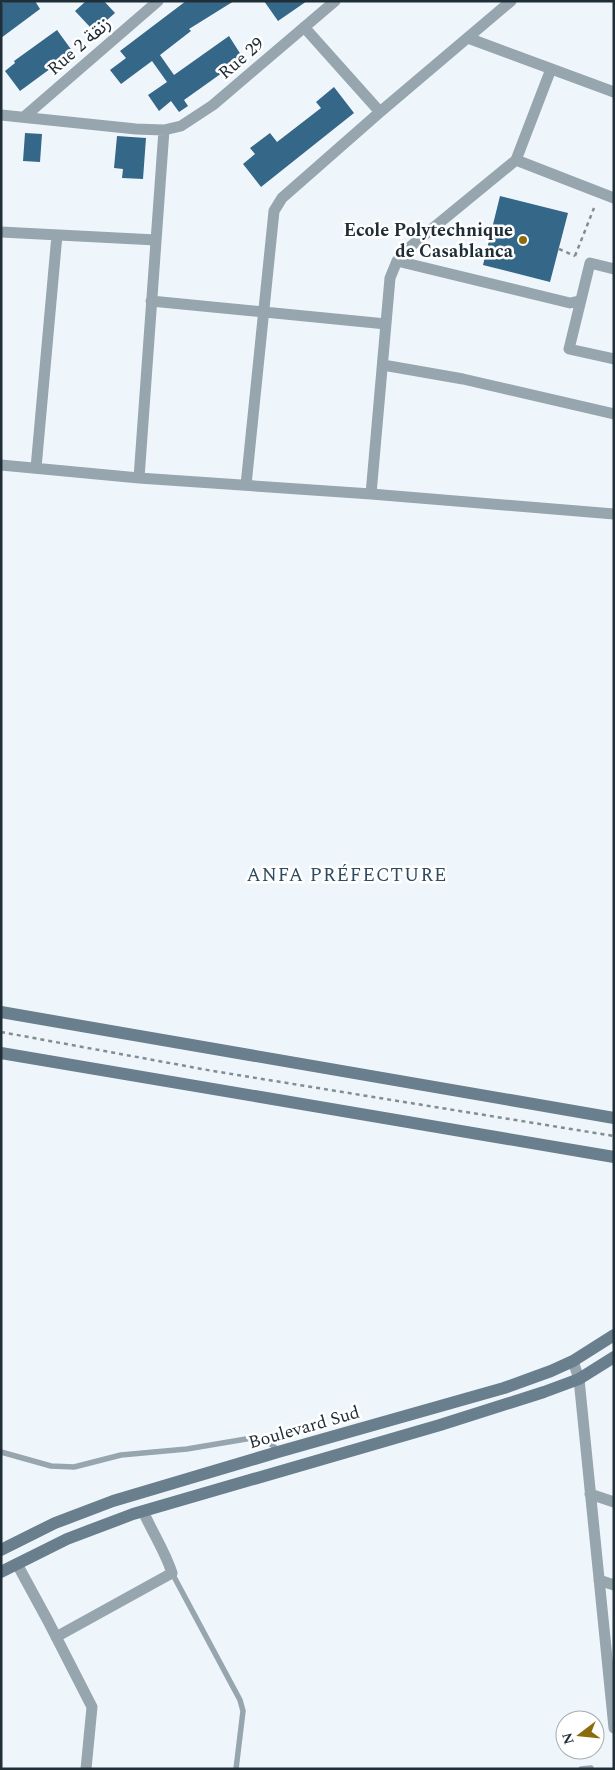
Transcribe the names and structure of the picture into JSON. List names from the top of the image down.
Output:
{
  "streets": {
    "street": ["Rue 2 زنقة", "Rue 29", "Boulevard Sud"]
  },
  "districts": ["ANFA PRÉFECTURE"],
  "places": ["Ecole Polytechnique de Casablanca"],
  "north": "left"
}
